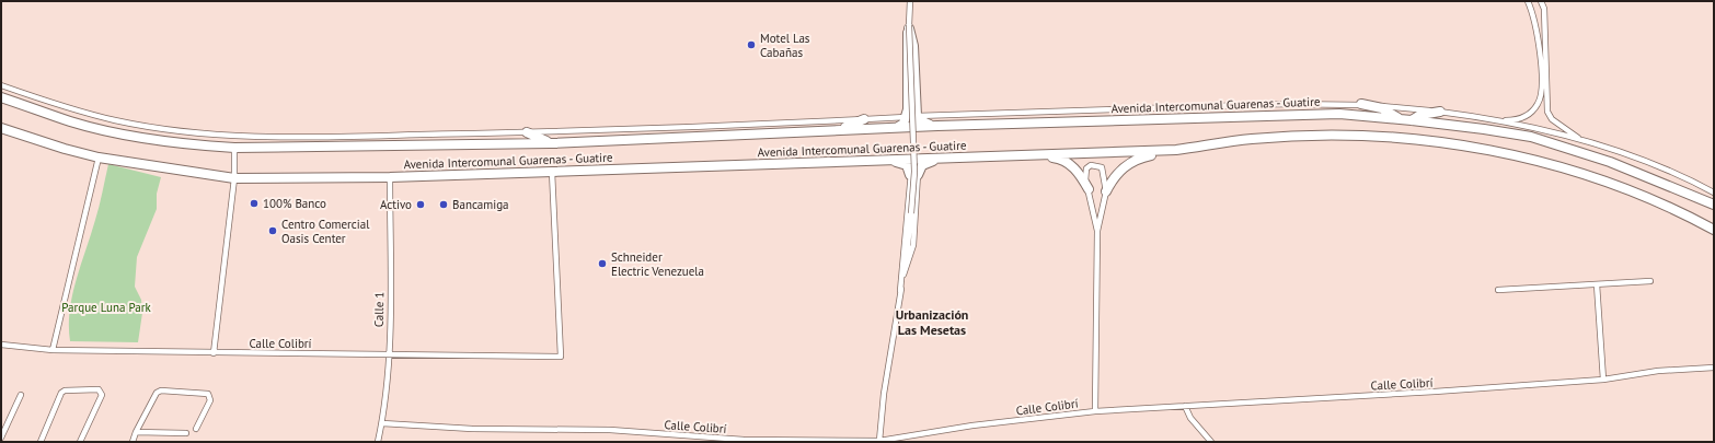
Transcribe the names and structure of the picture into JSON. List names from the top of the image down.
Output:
{
  "streets": {
    "highway": ["Avenida Intercomunal Guarenas - Guatire"],
    "street": ["Calle 1", "Calle Colibrí"]
  },
  "crossings": [
    ["Avenida Intercomunal Guarenas - Guatire", "Calle 1"],
    ["Avenida Intercomunal Guarenas - Guatire", "Calle Colibrí"],
    ["Calle 1", "Calle Colibrí"]
  ],
  "districts": ["Urbanización Las Mesetas"],
  "parks": ["Parque Luna Park"],
  "places": [
    "Motel Las Cabañas",
    "100% Banco",
    "Activo",
    "Bancamiga",
    "Centro Comercial Oasis Center",
    "Schneider Electric Venezuela"
  ]
}
